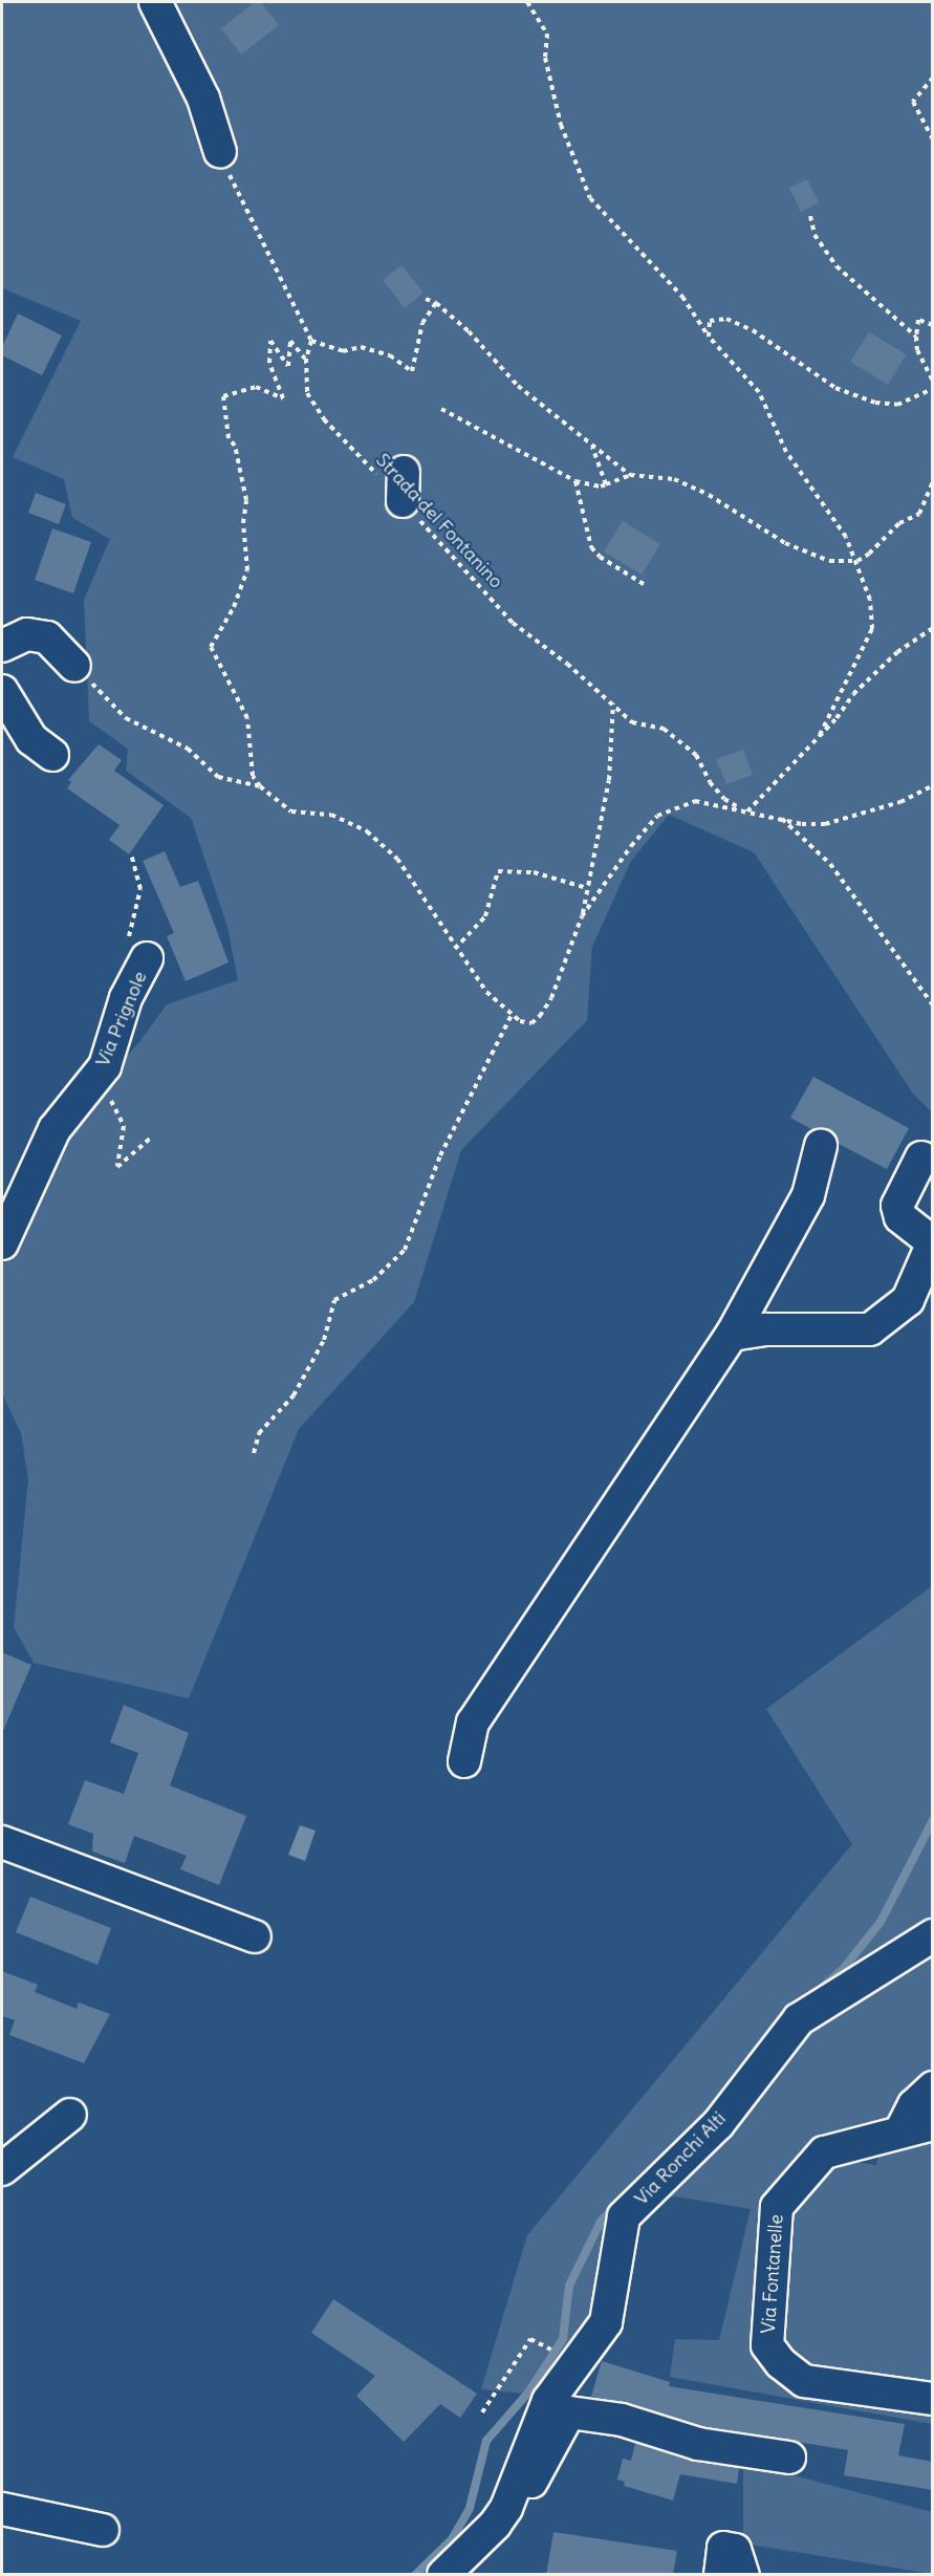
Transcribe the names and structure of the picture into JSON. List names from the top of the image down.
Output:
{
  "streets": {
    "street": ["Via Prignole", "Via Ronchi Alti", "Via Fontanelle"],
    "path": ["Strada del Fontanino"]
  }
}
